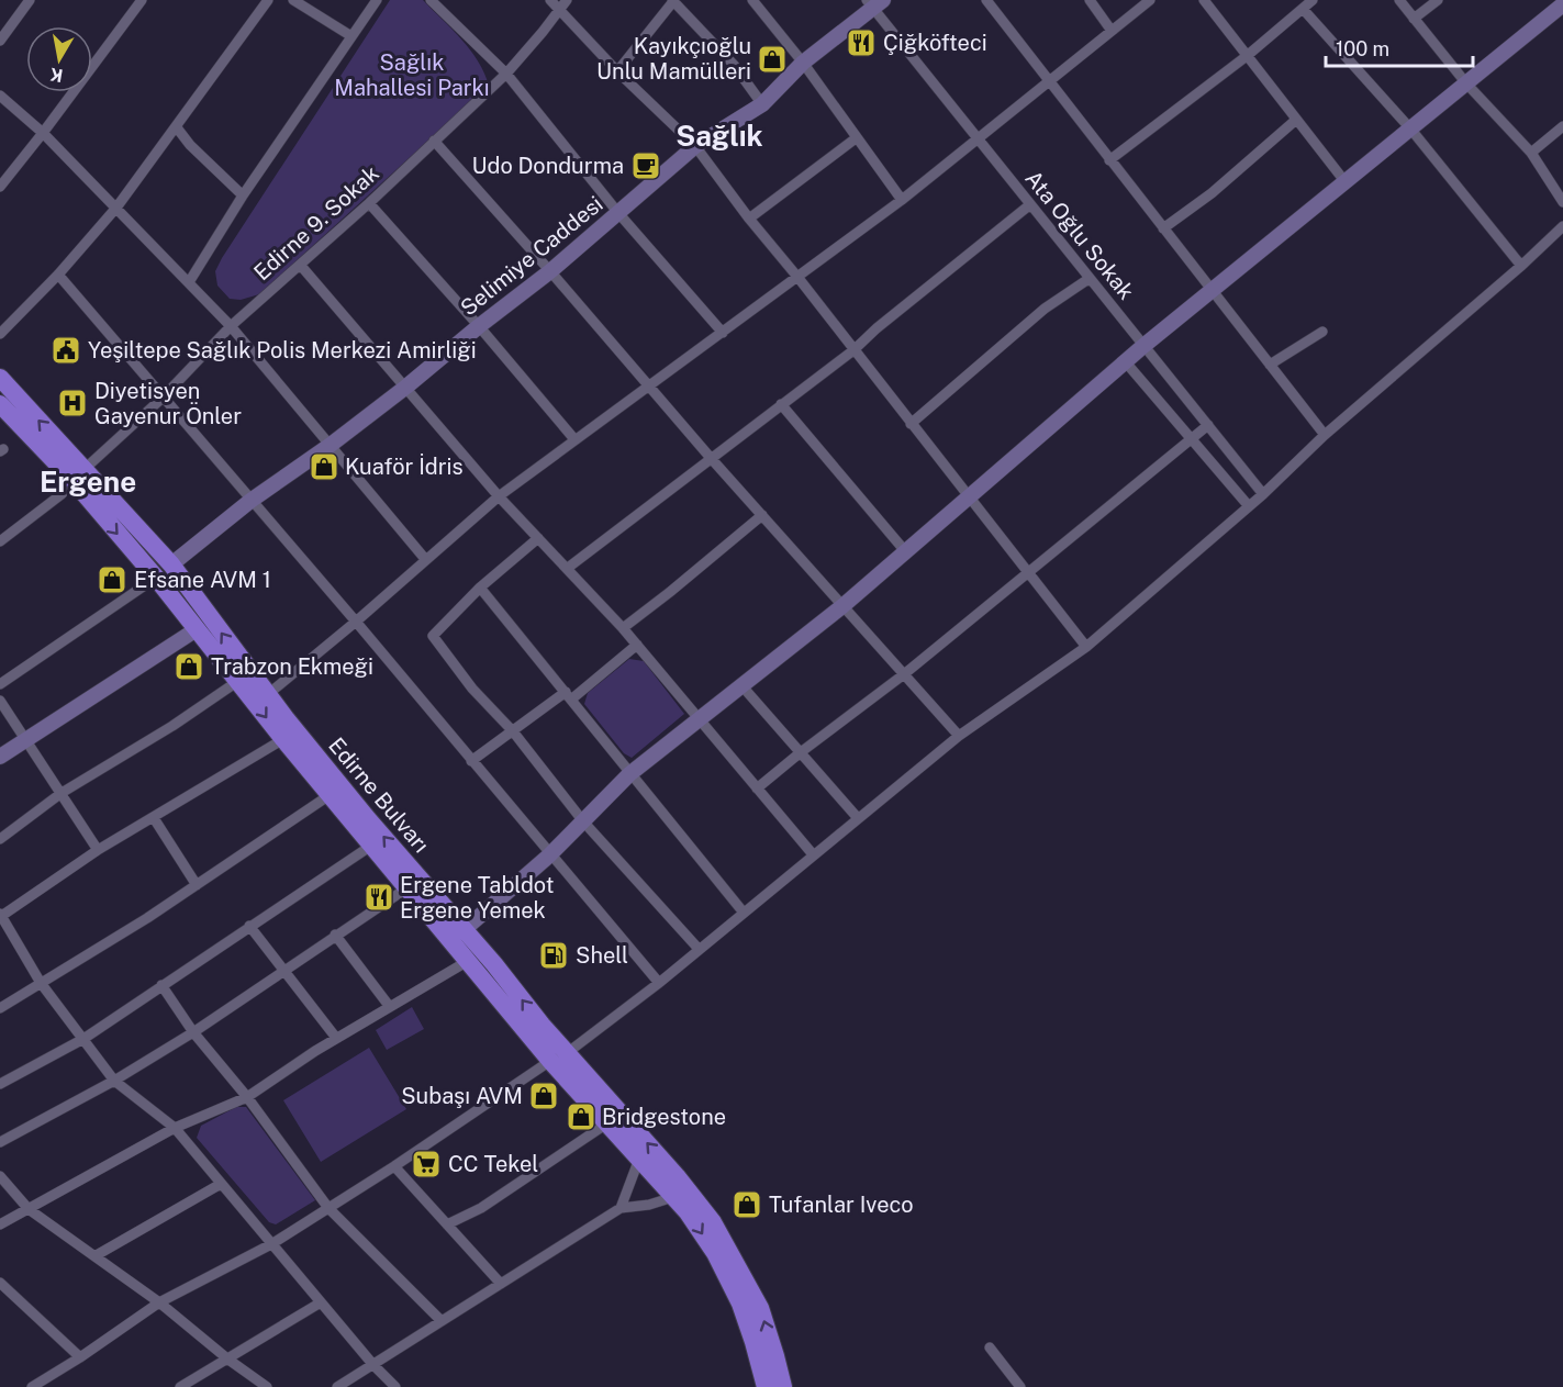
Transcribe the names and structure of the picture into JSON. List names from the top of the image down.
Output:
{
  "streets": {
    "highway": ["Edirne Bulvarı"],
    "street": ["Edirne 9. Sokak", "Ata Oğlu Sokak", "Selimiye Caddesi"]
  },
  "crossings": [
    ["Edirne 9. Sokak", "Edirne Bulvarı"],
    ["Ata Oğlu Sokak", "Selimiye Caddesi"],
    ["Selimiye Caddesi", "Edirne Bulvarı"]
  ],
  "districts": ["Sağlık", "Ergene"],
  "parks": ["Sağlık Mahallesi Parkı"],
  "places": {
    "restaurant": ["Çiğköfteci", "Ergene Tabldot Ergene Yemek"],
    "shop": [
      "Kayıkçıoğlu Unlu Mamülleri",
      "Kuaför İdris",
      "Efsane AVM 1",
      "Trabzon Ekmeği",
      "Subaşı AVM",
      "Bridgestone",
      "Tufanlar Iveco"
    ],
    "cafe": ["Udo Dondurma"],
    "public building": ["Yeşiltepe Sağlık Polis Merkezi Amirliği"],
    "hospital": ["Diyetisyen Gayenur Önler"],
    "fuel station": ["Shell"],
    "supermarket": ["CC Tekel"]
  },
  "scale_bar": "100 m",
  "north": "bottom"
}
